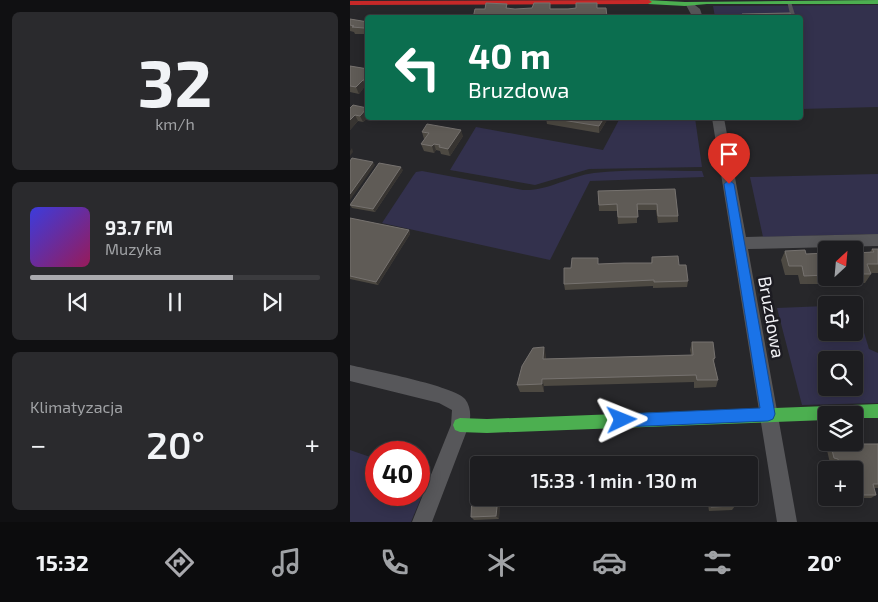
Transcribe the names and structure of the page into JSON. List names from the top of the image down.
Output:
{
  "streets": {
    "street": ["Bruzdowa"]
  },
  "north": "top right",
  "page": {
    "tile": [
      ["32", "km/h"],
      "Klimatyzacja"
    ],
    "turn": ["40 m", "Bruzdowa"],
    "song": ["93.7 FM", "Muzyka"],
    "map_buttons": "+",
    "heat": ["−", "20°", "+"],
    "limit": "40",
    "trip": "15:33 · 1 min · 130 m",
    "tabs": ["15:32", "20°"]
  }
}
